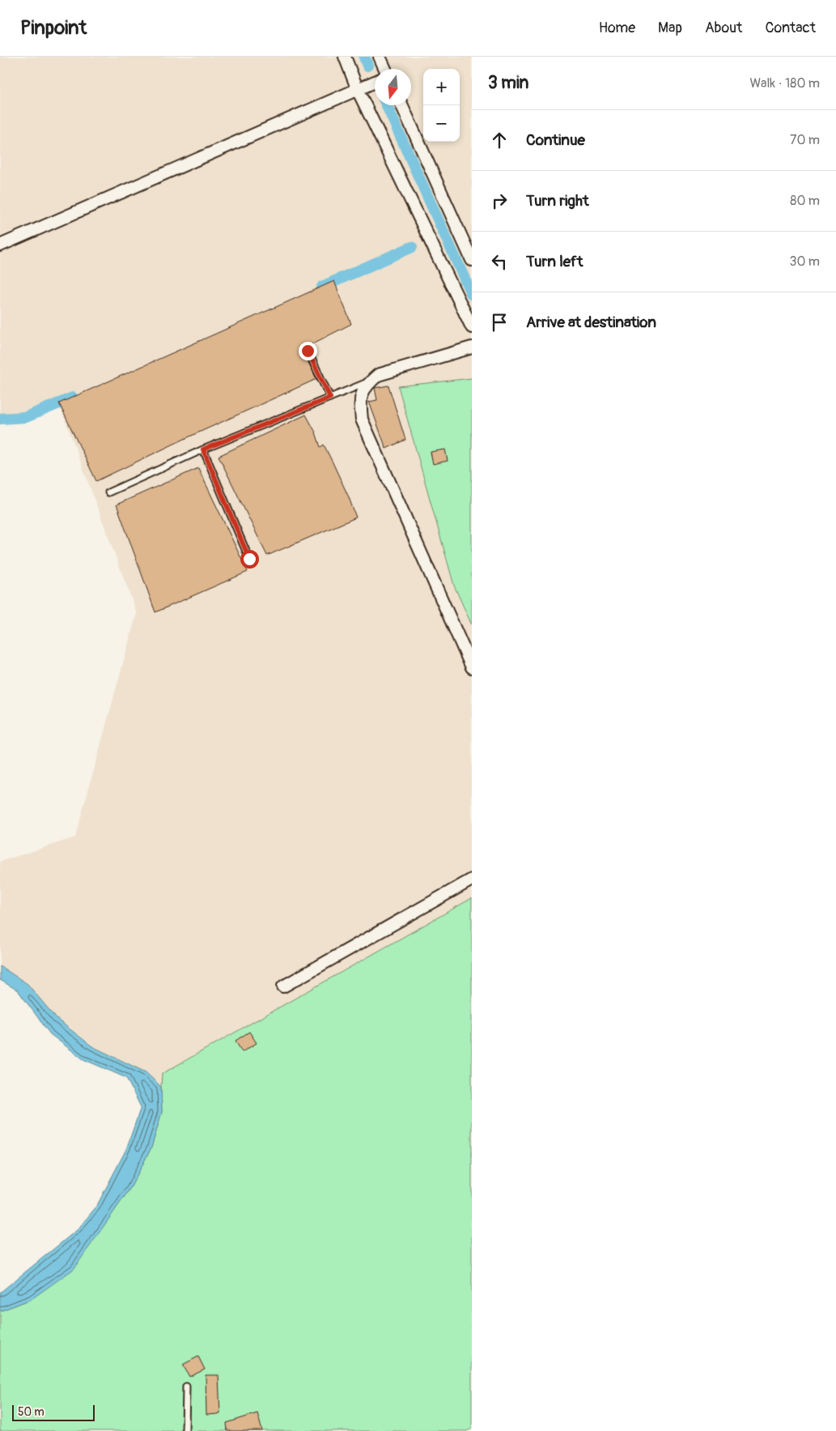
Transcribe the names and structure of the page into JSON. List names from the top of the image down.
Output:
{
  "scale_bar": "50 m",
  "north": "bottom",
  "page": {
    "header": "Pinpoint",
    "nav": [
      "Home",
      "Map",
      "About",
      "Contact"
    ],
    "heading": ["3 min", "Walk · 180 m"],
    "map_buttons": ["+", "−"],
    "list": [
      ["Continue", "70 m"],
      ["Turn right", "80 m"],
      ["Turn left", "30 m"],
      "Arrive at destination"
    ],
    "scale": "50 m"
  }
}
